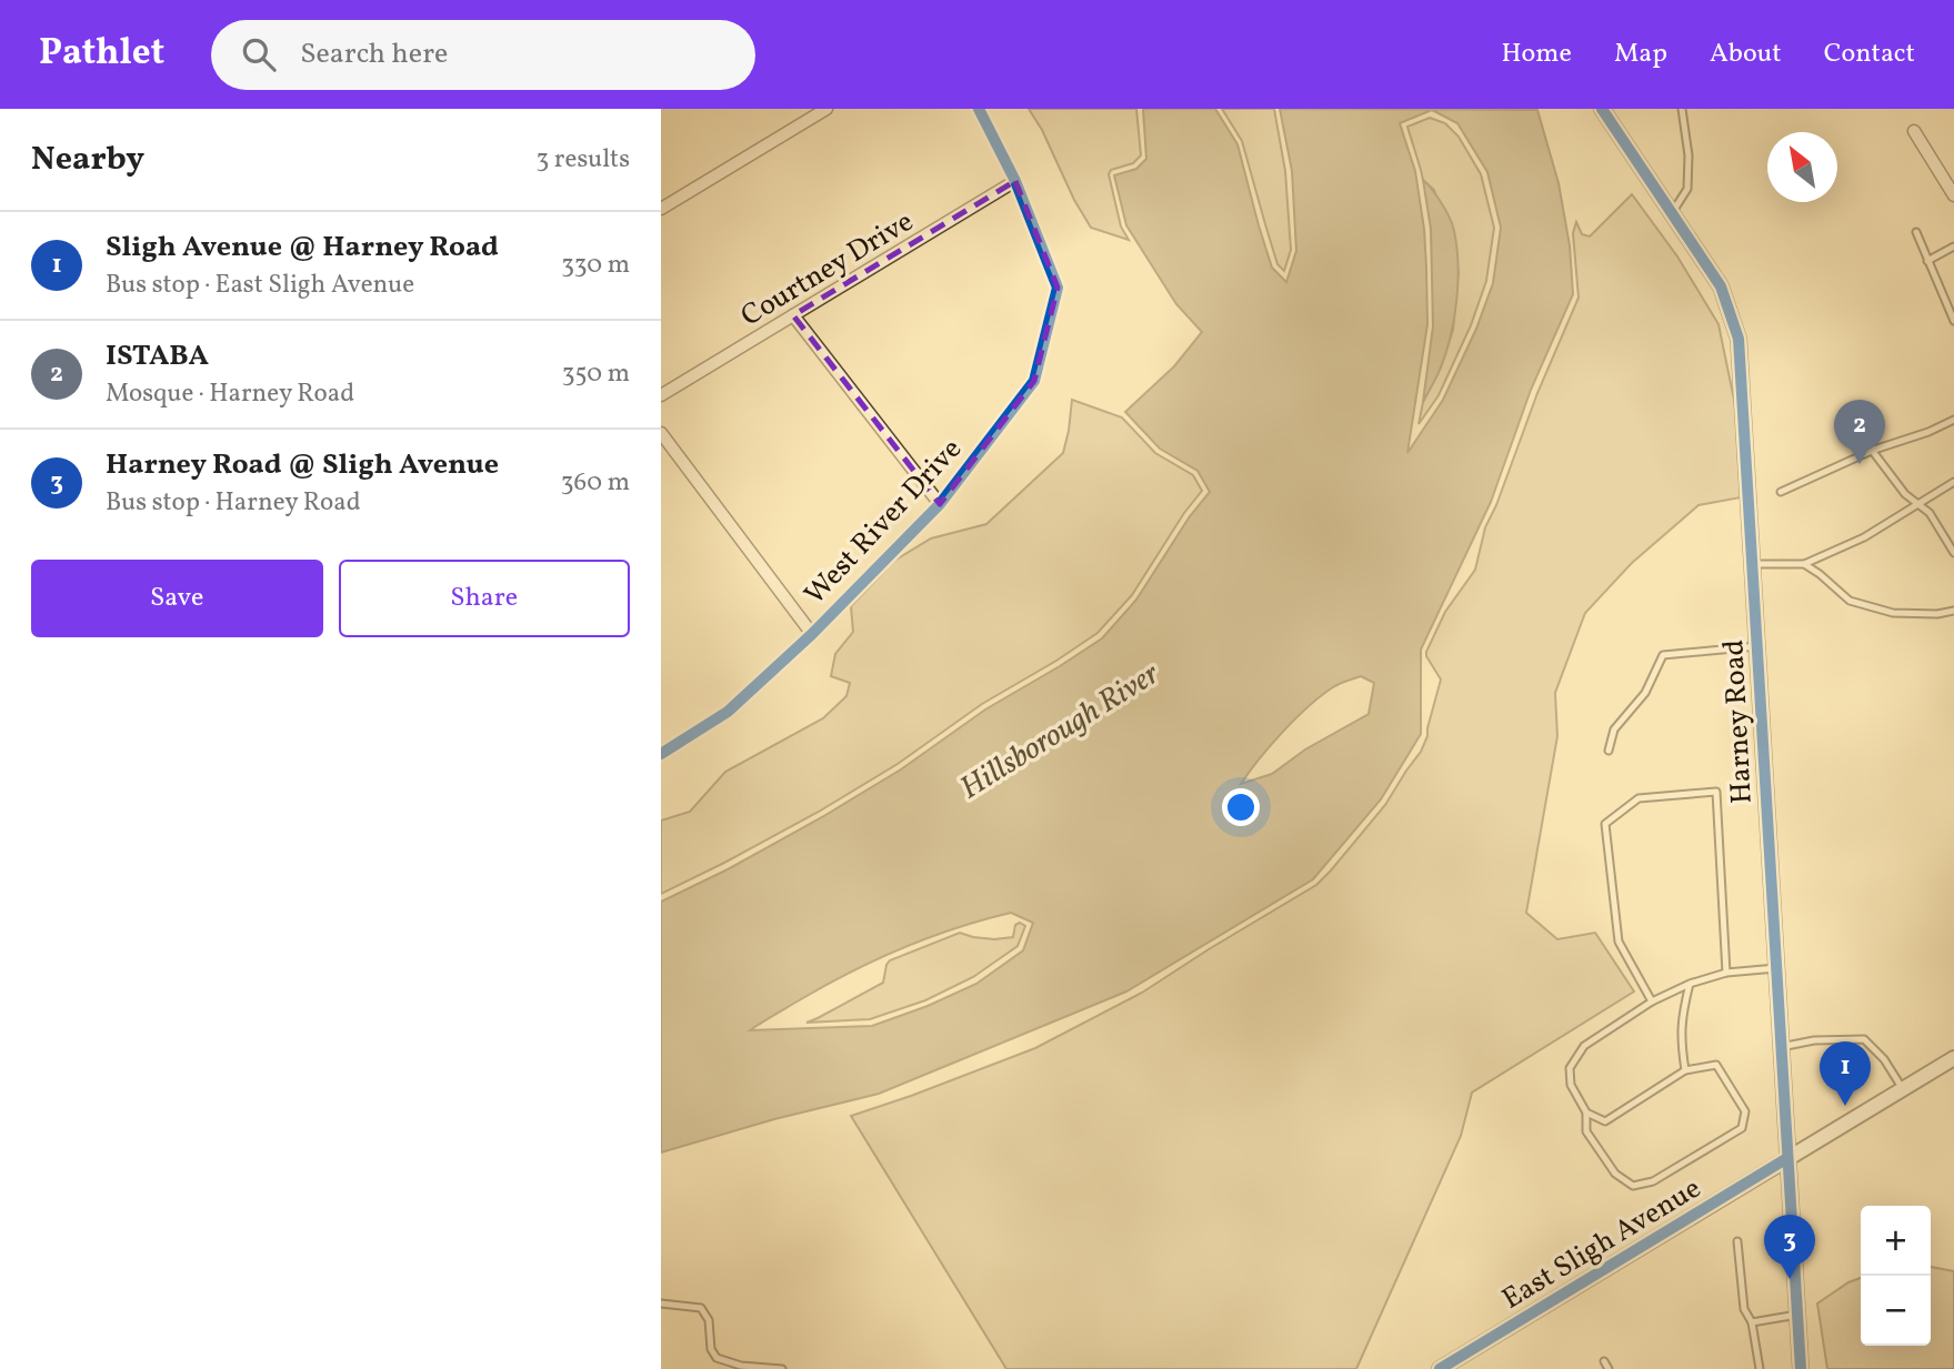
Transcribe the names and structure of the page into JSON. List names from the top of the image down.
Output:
{
  "streets": {
    "street": [
      "Courtney Drive",
      "West River Drive",
      "Harney Road",
      "East Sligh Avenue"
    ]
  },
  "crossings": [
    ["Courtney Drive", "West River Drive"],
    ["Harney Road", "East Sligh Avenue"]
  ],
  "water": ["Hillsborough River"],
  "north": "top left",
  "page": {
    "header": "Pathlet",
    "search": "Search here",
    "nav": [
      "Home",
      "Map",
      "About",
      "Contact"
    ],
    "heading": ["Nearby", "3 results"],
    "list": [
      {
        "mark": "1",
        "name": "Sligh Avenue @ Harney Road",
        "note": "Bus stop · East Sligh Avenue",
        "value": "330 m"
      },
      {
        "mark": "2",
        "name": "ISTABA",
        "note": "Mosque · Harney Road",
        "value": "350 m"
      },
      {
        "mark": "3",
        "name": "Harney Road @ Sligh Avenue",
        "note": "Bus stop · Harney Road",
        "value": "360 m"
      }
    ],
    "pins": ["2", "1", "3"],
    "buttons": ["Save", "Share"],
    "map_buttons": ["+", "−"]
  }
}
